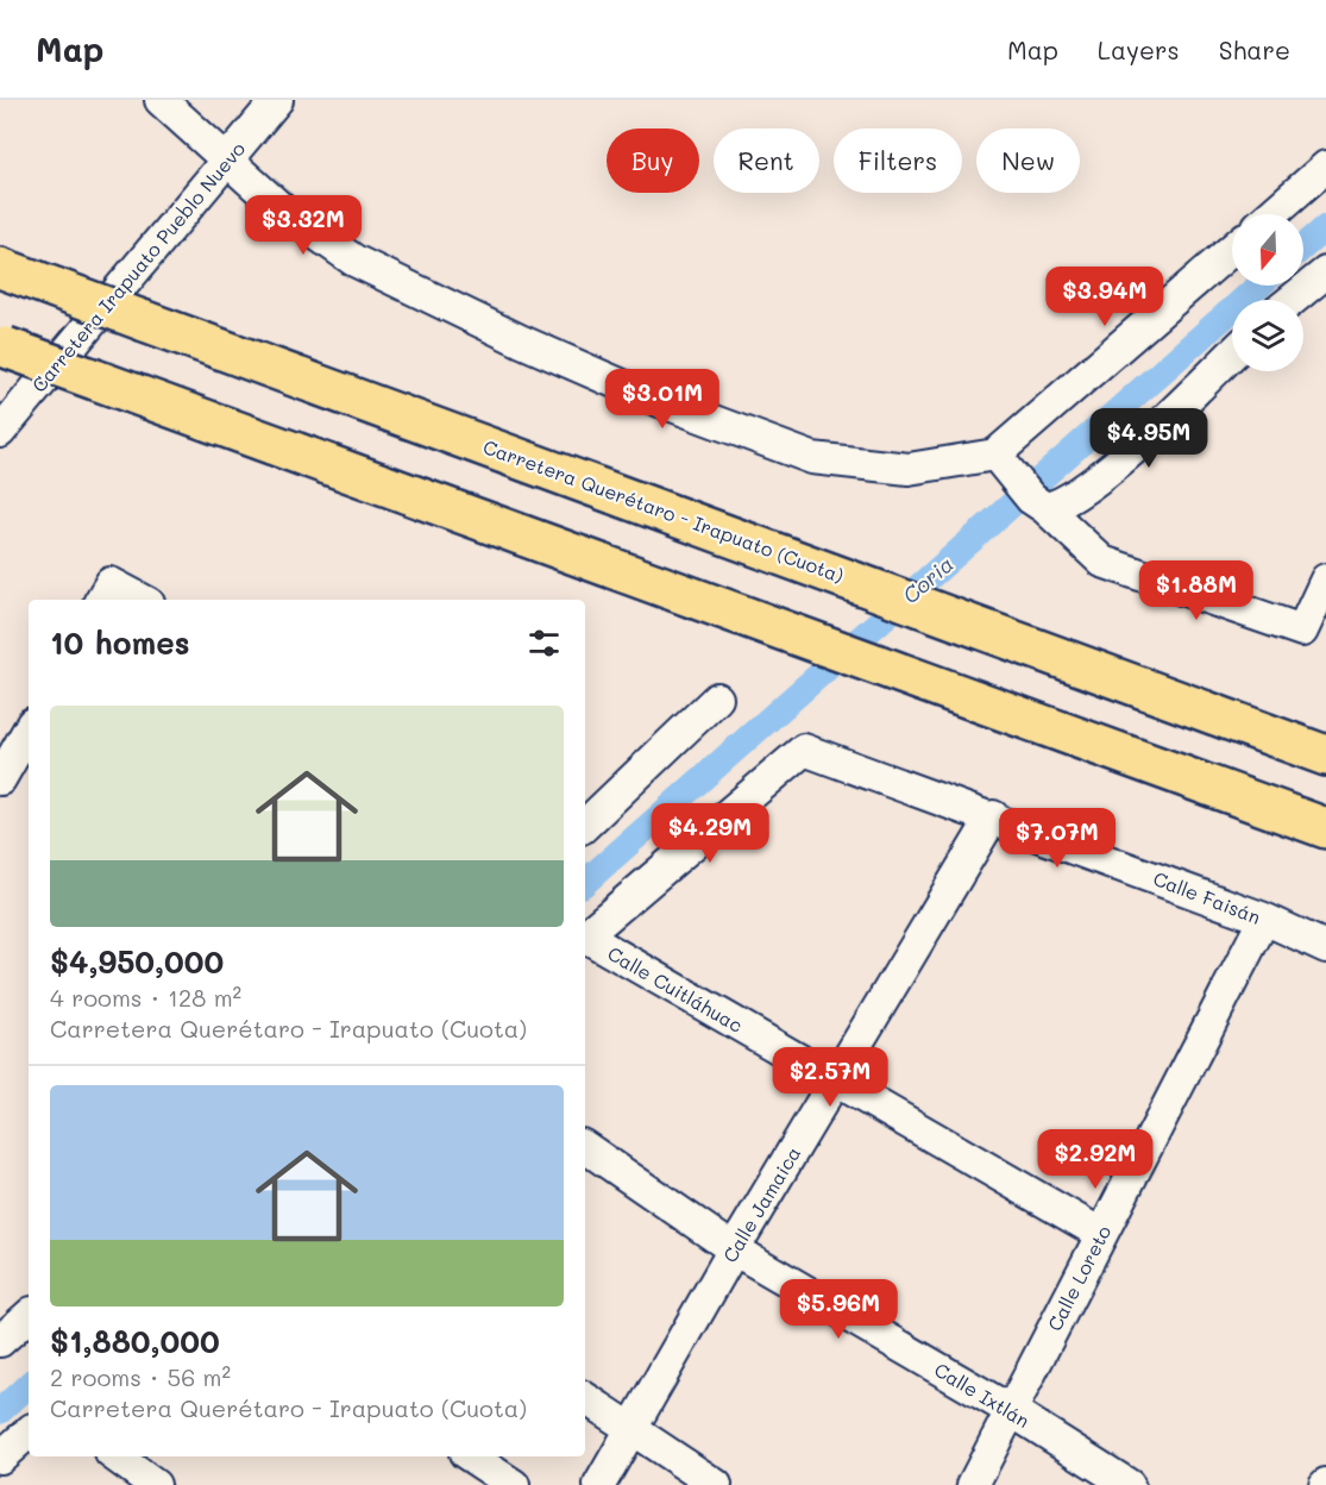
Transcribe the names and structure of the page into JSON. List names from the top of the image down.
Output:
{
  "streets": {
    "highway": ["Carretera Querétaro - Irapuato (Cuota)"],
    "street": [
      "Carretera Irapuato Pueblo Nuevo",
      "Calle Faisán",
      "Calle Cuitláhuac",
      "Calle Jamaica",
      "Calle Loreto",
      "Calle Ixtlán"
    ]
  },
  "crossings": [
    ["Calle Faisán", "Calle Jamaica"],
    ["Calle Faisán", "Calle Loreto"],
    ["Calle Cuitláhuac", "Calle Jamaica"],
    ["Calle Cuitláhuac", "Calle Loreto"],
    ["Calle Jamaica", "Calle Ixtlán"],
    ["Calle Loreto", "Calle Ixtlán"]
  ],
  "water": ["Coria"],
  "north": "bottom",
  "page": {
    "header": "Map",
    "nav": ["Map", "Layers", "Share"],
    "chip": [
      "Buy",
      "Rent",
      "Filters",
      "New"
    ],
    "price": [
      "$3.32M",
      "$3.94M",
      "$3.01M",
      "$4.95M",
      "$1.88M",
      "$4.29M",
      "$7.07M",
      "$2.57M",
      "$2.92M",
      "$5.96M"
    ],
    "heading": "10 homes",
    "list": [
      {
        "name": "$4,950,000",
        "note": "4 rooms · 128 m² · Carretera Querétaro - Irapuato (Cuota)"
      },
      {
        "name": "$1,880,000",
        "note": "2 rooms · 56 m² · Carretera Querétaro - Irapuato (Cuota)"
      }
    ]
  }
}
